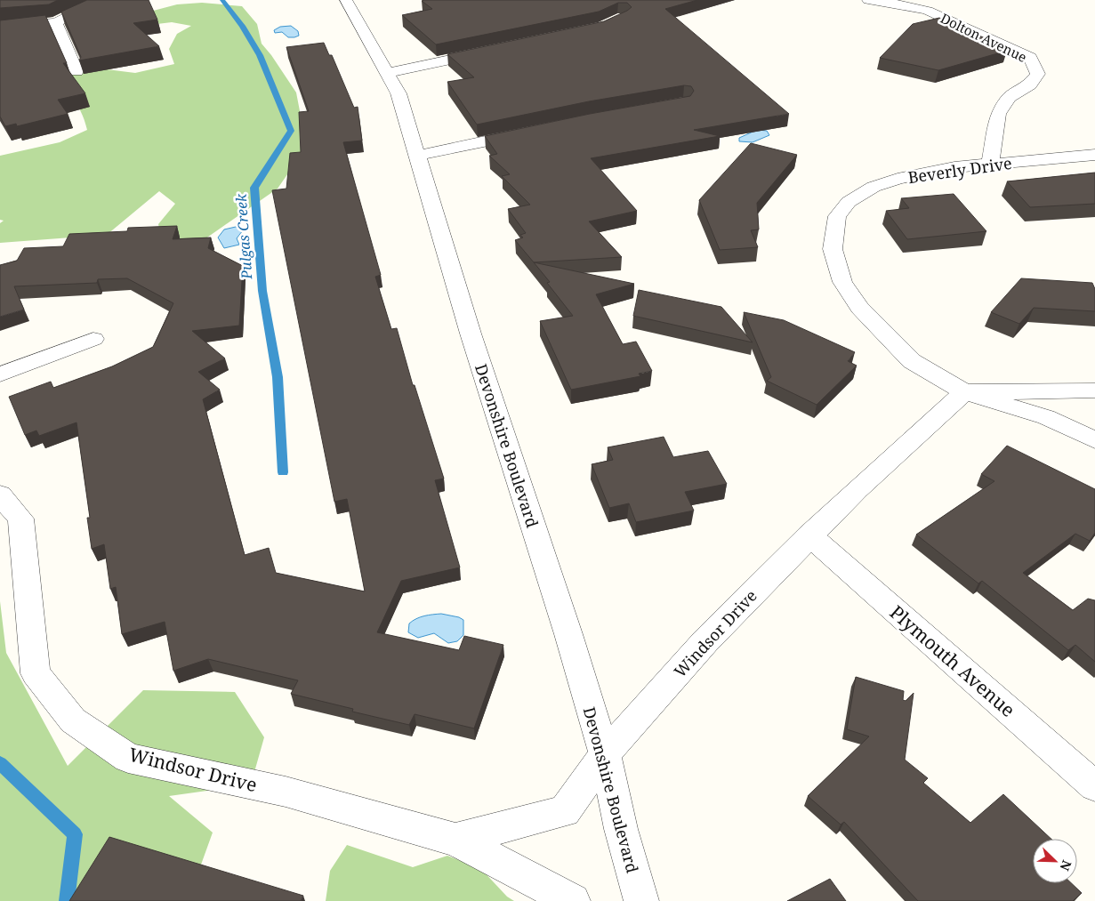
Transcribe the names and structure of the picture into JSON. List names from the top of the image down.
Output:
{
  "streets": {
    "street": [
      "Dolton Avenue",
      "Beverly Drive",
      "Devonshire Boulevard",
      "Windsor Drive",
      "Plymouth Avenue"
    ]
  },
  "crossings": [
    ["Dolton Avenue", "Beverly Drive"],
    ["Beverly Drive", "Windsor Drive"],
    ["Devonshire Boulevard", "Windsor Drive"],
    ["Windsor Drive", "Plymouth Avenue"]
  ],
  "water": ["Pulgas Creek"],
  "north": "bottom right"
}
